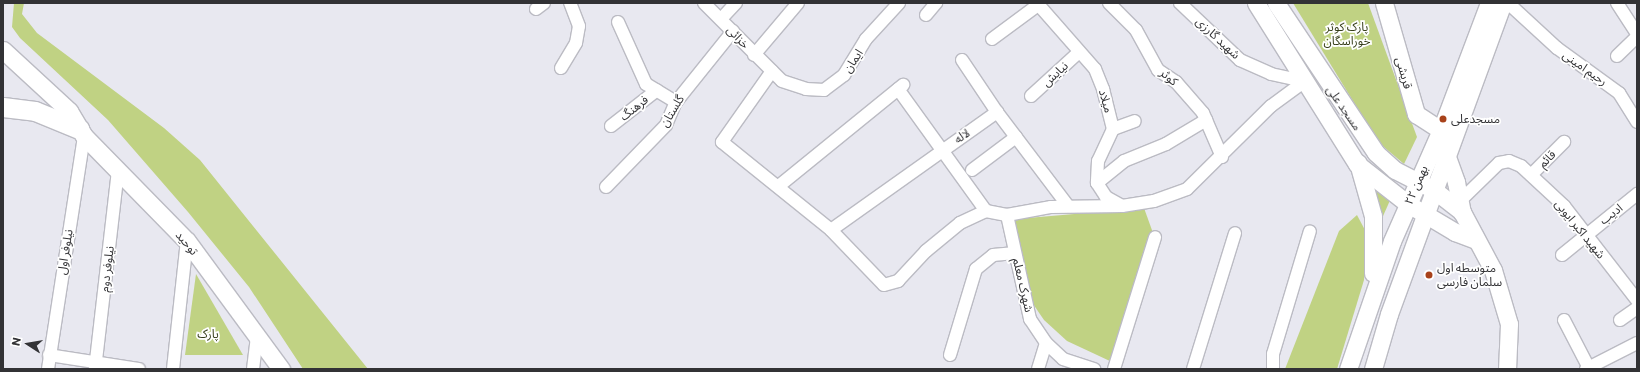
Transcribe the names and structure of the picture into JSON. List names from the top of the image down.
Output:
{
  "streets": {
    "main road": [
      "قریشی",
      "مسجد علی",
      "۲۲ بهمن",
      "توحید"
    ],
    "street": [
      "خزائی",
      "شهید گارزی",
      "ایمان",
      "رحیم امینی",
      "نیایش",
      "کوثر",
      "میلاد",
      "فرهنگ",
      "گلستان",
      "لاله",
      "قائم",
      "ادیب",
      "شهید اکبر ایوبی",
      "نیلوفر اول",
      "نیلوفر دوم",
      "شهرک معلم"
    ]
  },
  "crossings": [
    ["خزائی", "ایمان"],
    ["خزائی", "گلستان"],
    ["قریشی", "۲۲ بهمن"],
    ["نیایش", "میلاد"],
    ["مسجد علی", "۲۲ بهمن"],
    ["مسجد علی", "شهید اکبر ایوبی"],
    ["قائم", "شهید اکبر ایوبی"],
    ["ادیب", "شهید اکبر ایوبی"],
    ["توحید", "نیلوفر اول"],
    ["توحید", "نیلوفر دوم"]
  ],
  "parks": ["پارک کوثر خوراسگان", "پارک"],
  "places": ["مسجدعلی", "متوسطه اول سلمان فارسی"],
  "north": "left"
}
